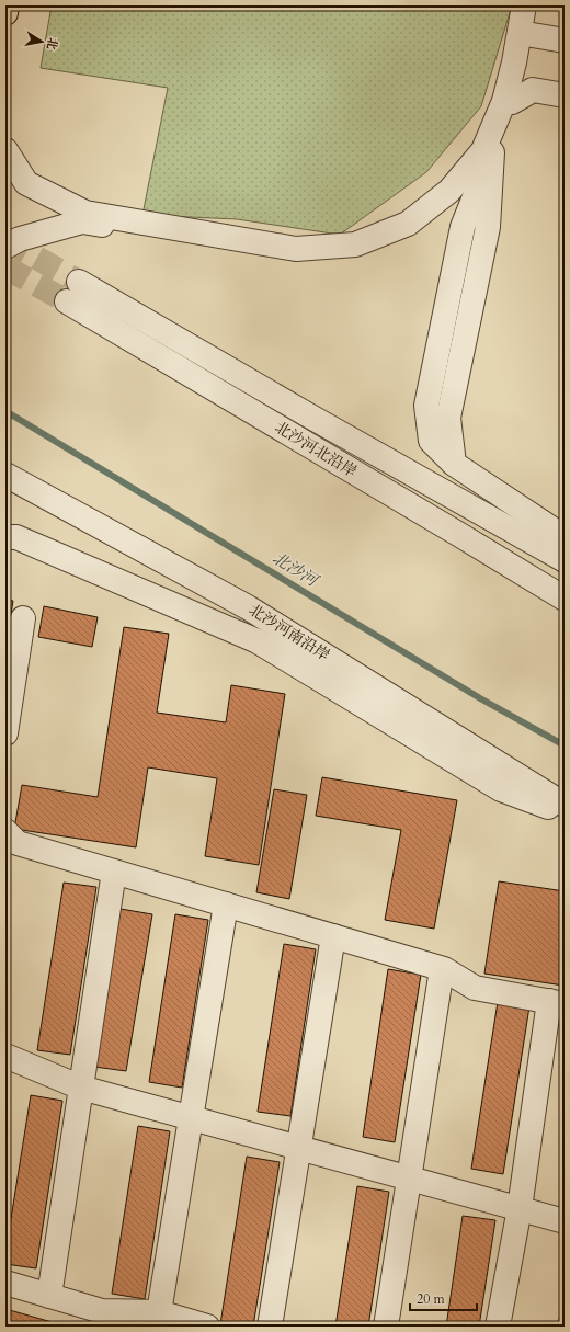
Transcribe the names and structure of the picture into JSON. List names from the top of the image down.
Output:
{
  "streets": {
    "street": ["北沙河北沿岸", "北沙河南沿岸"]
  },
  "water": ["北沙河"],
  "scale_bar": "20 m",
  "north": "right"
}
